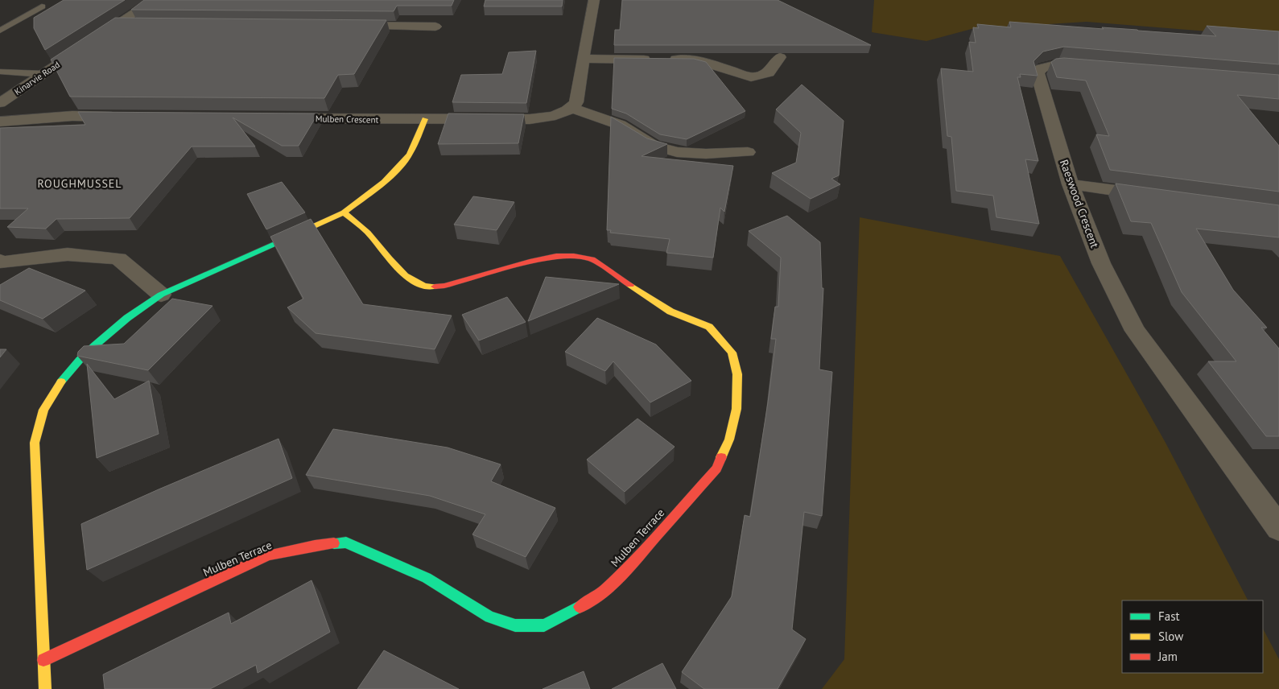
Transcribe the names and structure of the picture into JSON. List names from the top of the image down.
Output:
{
  "streets": {
    "street": [
      "Kinarvie Road",
      "Mulben Crescent",
      "Raeswood Crescent",
      "Mulben Terrace"
    ]
  },
  "districts": ["ROUGHMUSSEL"],
  "legend": ["Fast", "Slow", "Jam"]
}
